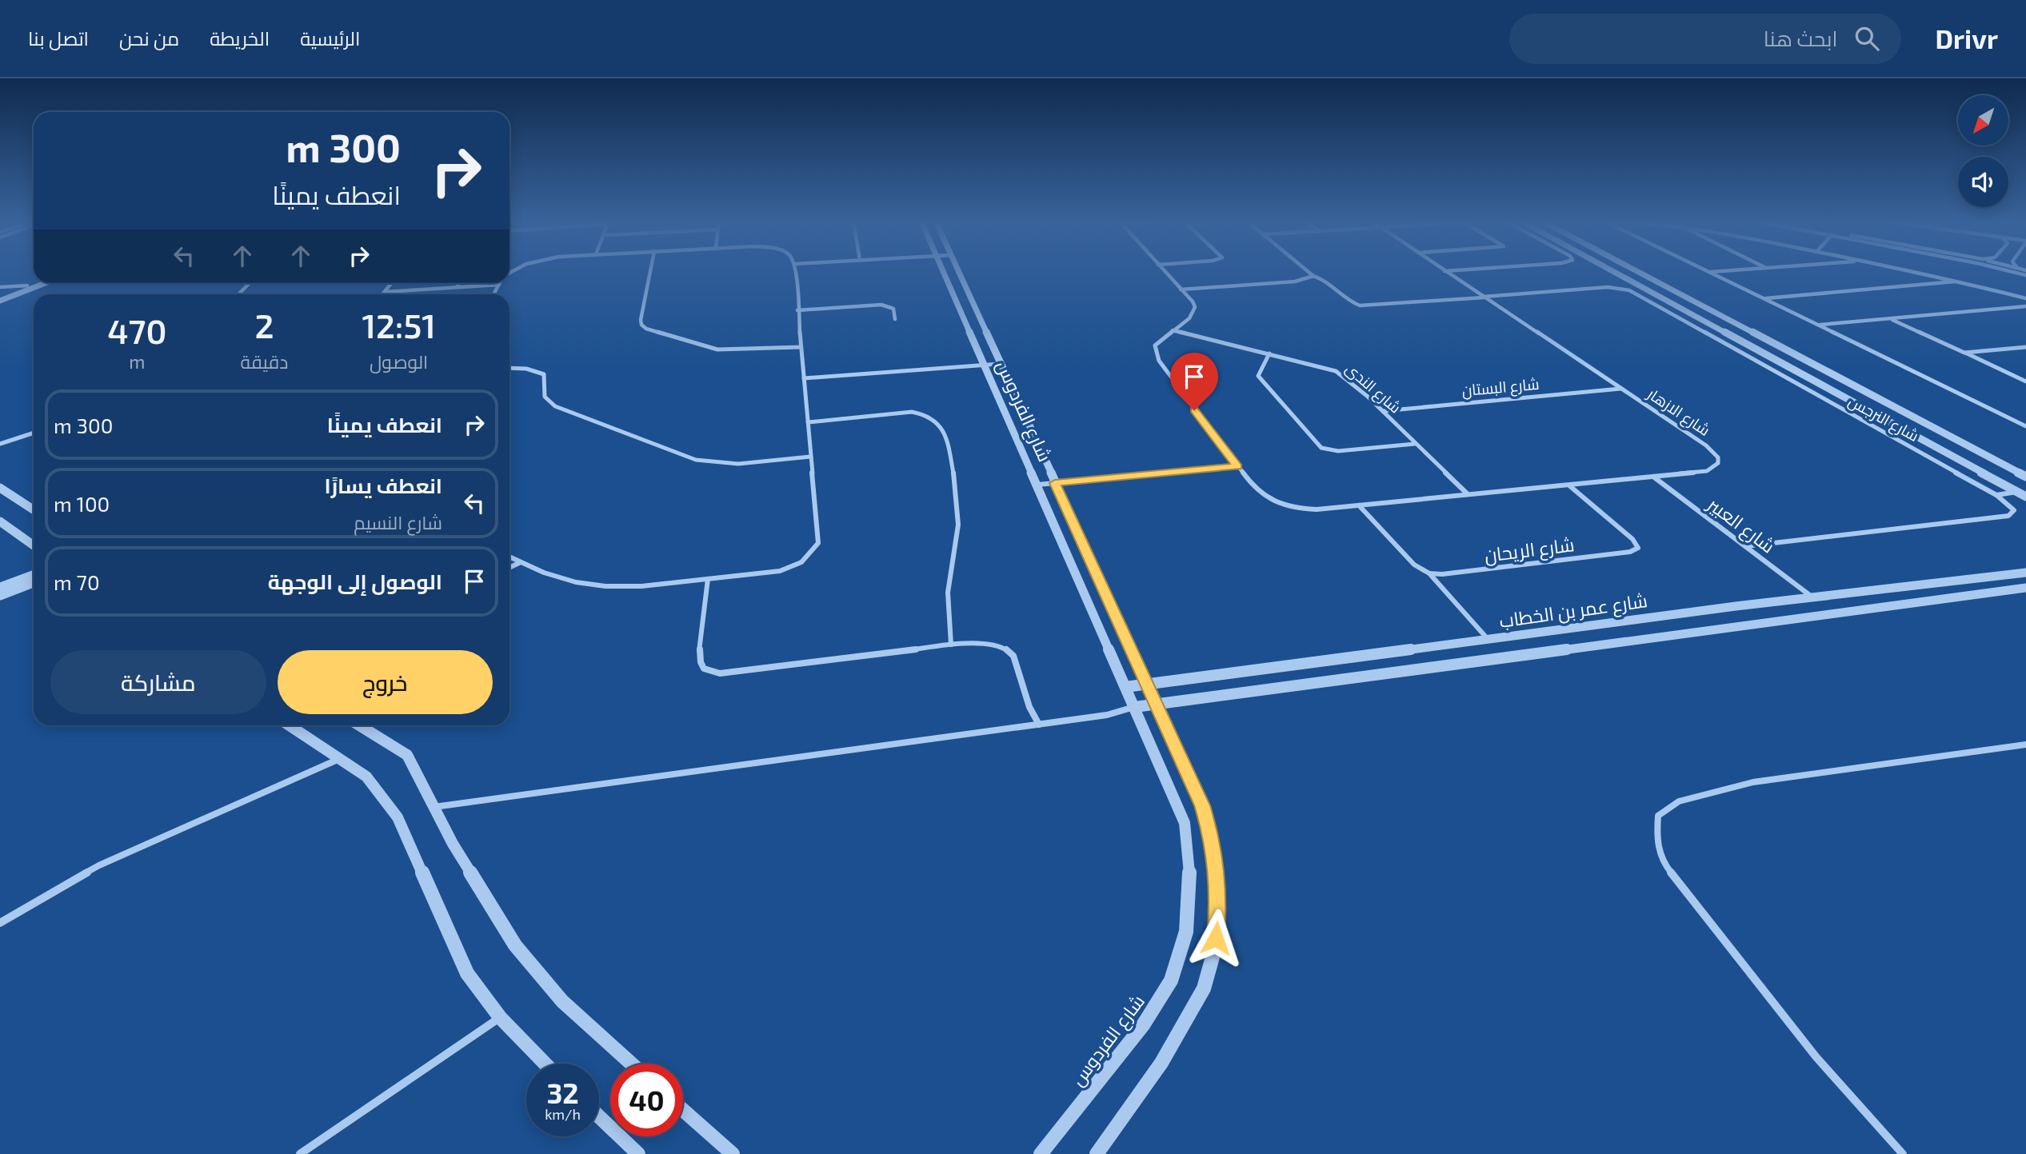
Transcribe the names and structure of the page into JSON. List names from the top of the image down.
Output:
{
  "streets": {
    "street": [
      "شارع البستان",
      "شارع الندى",
      "شارع الفردوس",
      "شارع الازهار",
      "شارع النرجس",
      "شارع العبير",
      "شارع الريحان",
      "شارع عمر بن الخطاب"
    ]
  },
  "crossings": [
    ["شارع البستان", "شارع الندى"],
    ["شارع البستان", "شارع الازهار"],
    ["شارع الندى", "شارع الازهار"],
    ["شارع الفردوس", "شارع عمر بن الخطاب"],
    ["شارع الازهار", "شارع النرجس"],
    ["شارع الازهار", "شارع العبير"],
    ["شارع الازهار", "شارع الريحان"],
    ["شارع النرجس", "شارع العبير"],
    ["شارع العبير", "شارع عمر بن الخطاب"]
  ],
  "north": "bottom left",
  "page": {
    "header": "Drivr",
    "search": "ابحث هنا",
    "nav": [
      "الرئيسية",
      "الخريطة",
      "من نحن",
      "اتصل بنا"
    ],
    "turn": ["300 m", "انعطف يمينًا"],
    "eta": [
      "12:51",
      "الوصول",
      "2",
      "دقيقة",
      "470",
      "m"
    ],
    "list": [
      {
        "name": "انعطف يمينًا",
        "value": "300 m"
      },
      {
        "name": "انعطف يسارًا",
        "note": "شارع النسيم",
        "value": "100 m"
      },
      {
        "name": "الوصول إلى الوجهة",
        "value": "70 m"
      }
    ],
    "buttons": ["خروج", "مشاركة"],
    "speed": "32 km/h",
    "limit": "40"
  }
}
